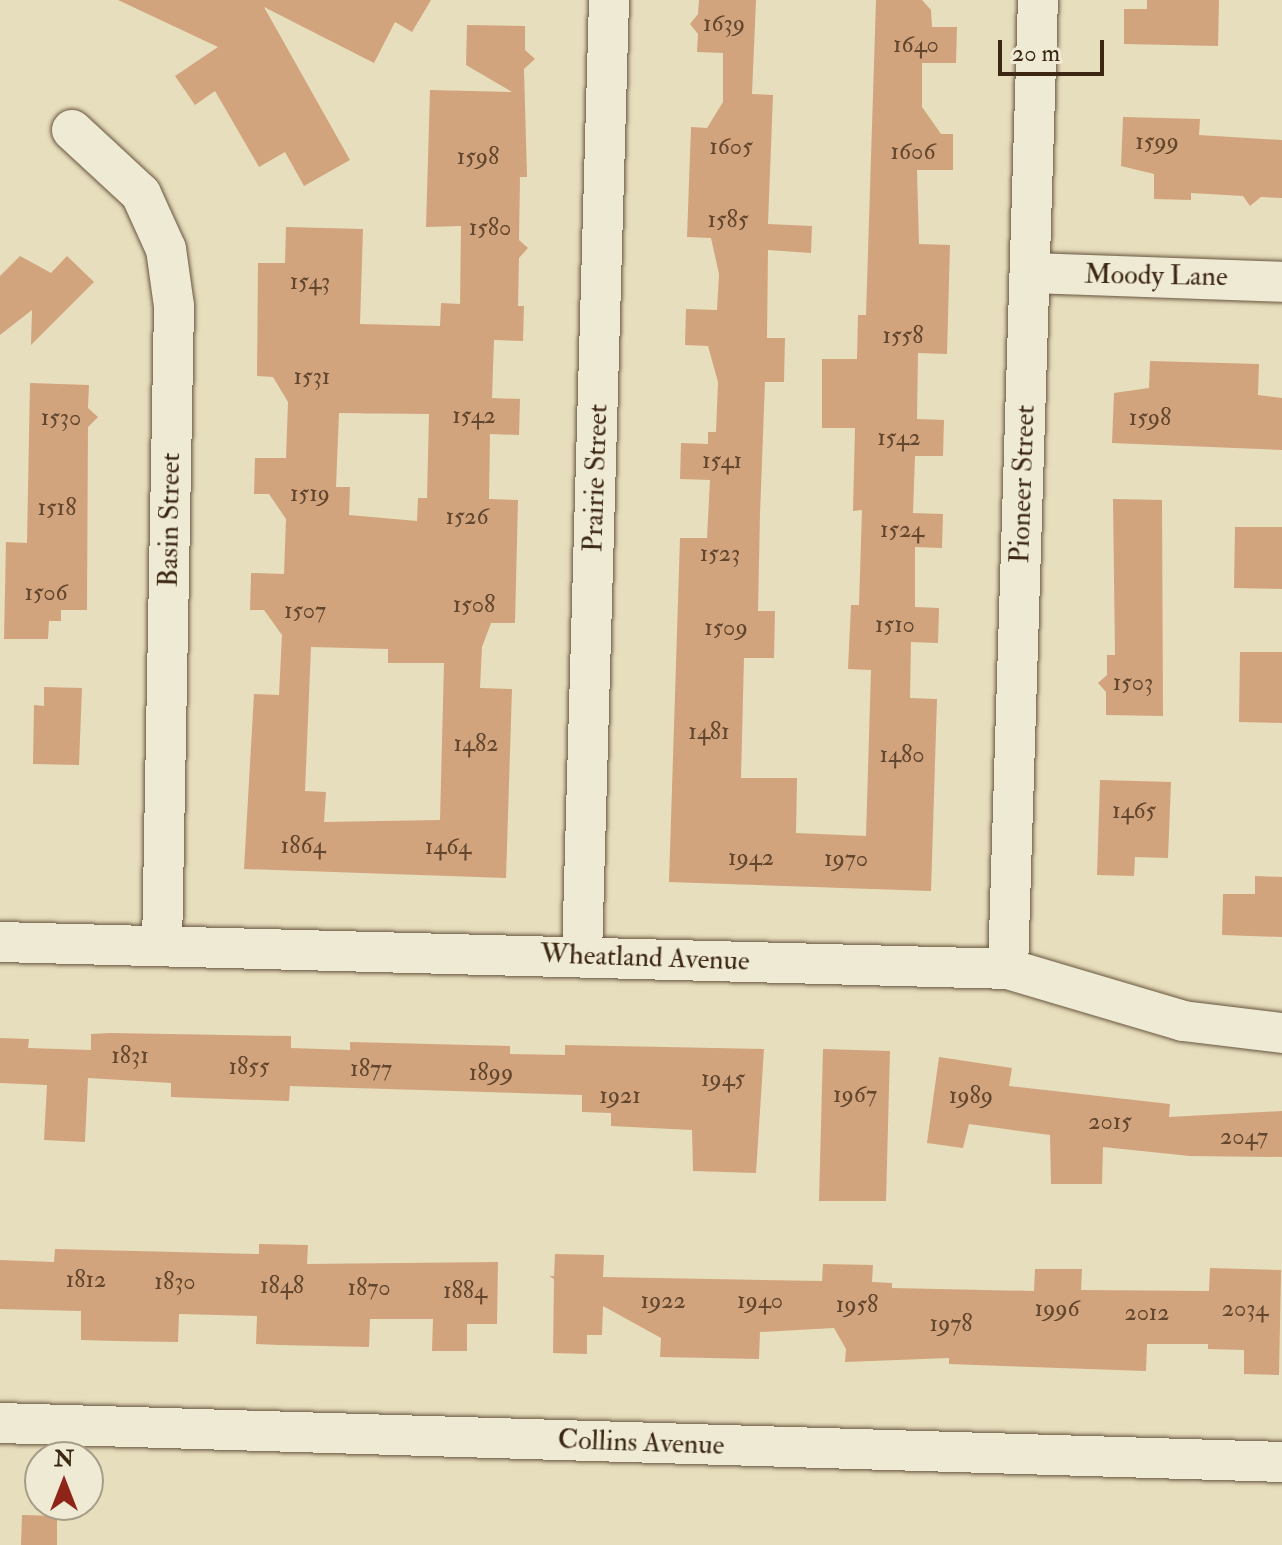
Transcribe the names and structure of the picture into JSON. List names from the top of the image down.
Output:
{
  "streets": {
    "street": [
      "Moody Lane",
      "Prairie Street",
      "Pioneer Street",
      "Basin Street",
      "Wheatland Avenue",
      "Collins Avenue"
    ]
  },
  "crossings": [
    ["Moody Lane", "Pioneer Street"],
    ["Prairie Street", "Wheatland Avenue"],
    ["Pioneer Street", "Wheatland Avenue"],
    ["Basin Street", "Wheatland Avenue"]
  ],
  "house_numbers": [
    "1639",
    "1640",
    "1599",
    "1605",
    "1606",
    "1598",
    "1585",
    "1580",
    "1543",
    "1558",
    "1531",
    "1542",
    "1530",
    "1598",
    "1542",
    "1541",
    "1519",
    "1518",
    "1526",
    "1524",
    "1523",
    "1506",
    "1508",
    "1507",
    "1510",
    "1509",
    "1503",
    "1481",
    "1482",
    "1480",
    "1465",
    "1864",
    "1464",
    "1942",
    "1970",
    "1831",
    "1855",
    "1877",
    "1899",
    "1945",
    "1967",
    "1921",
    "1989",
    "2015",
    "2047",
    "1812",
    "1830",
    "1848",
    "1870",
    "1884",
    "1922",
    "1940",
    "1958",
    "1996",
    "2034",
    "2012",
    "1978"
  ],
  "scale_bar": "20 m",
  "north": "top"
}
